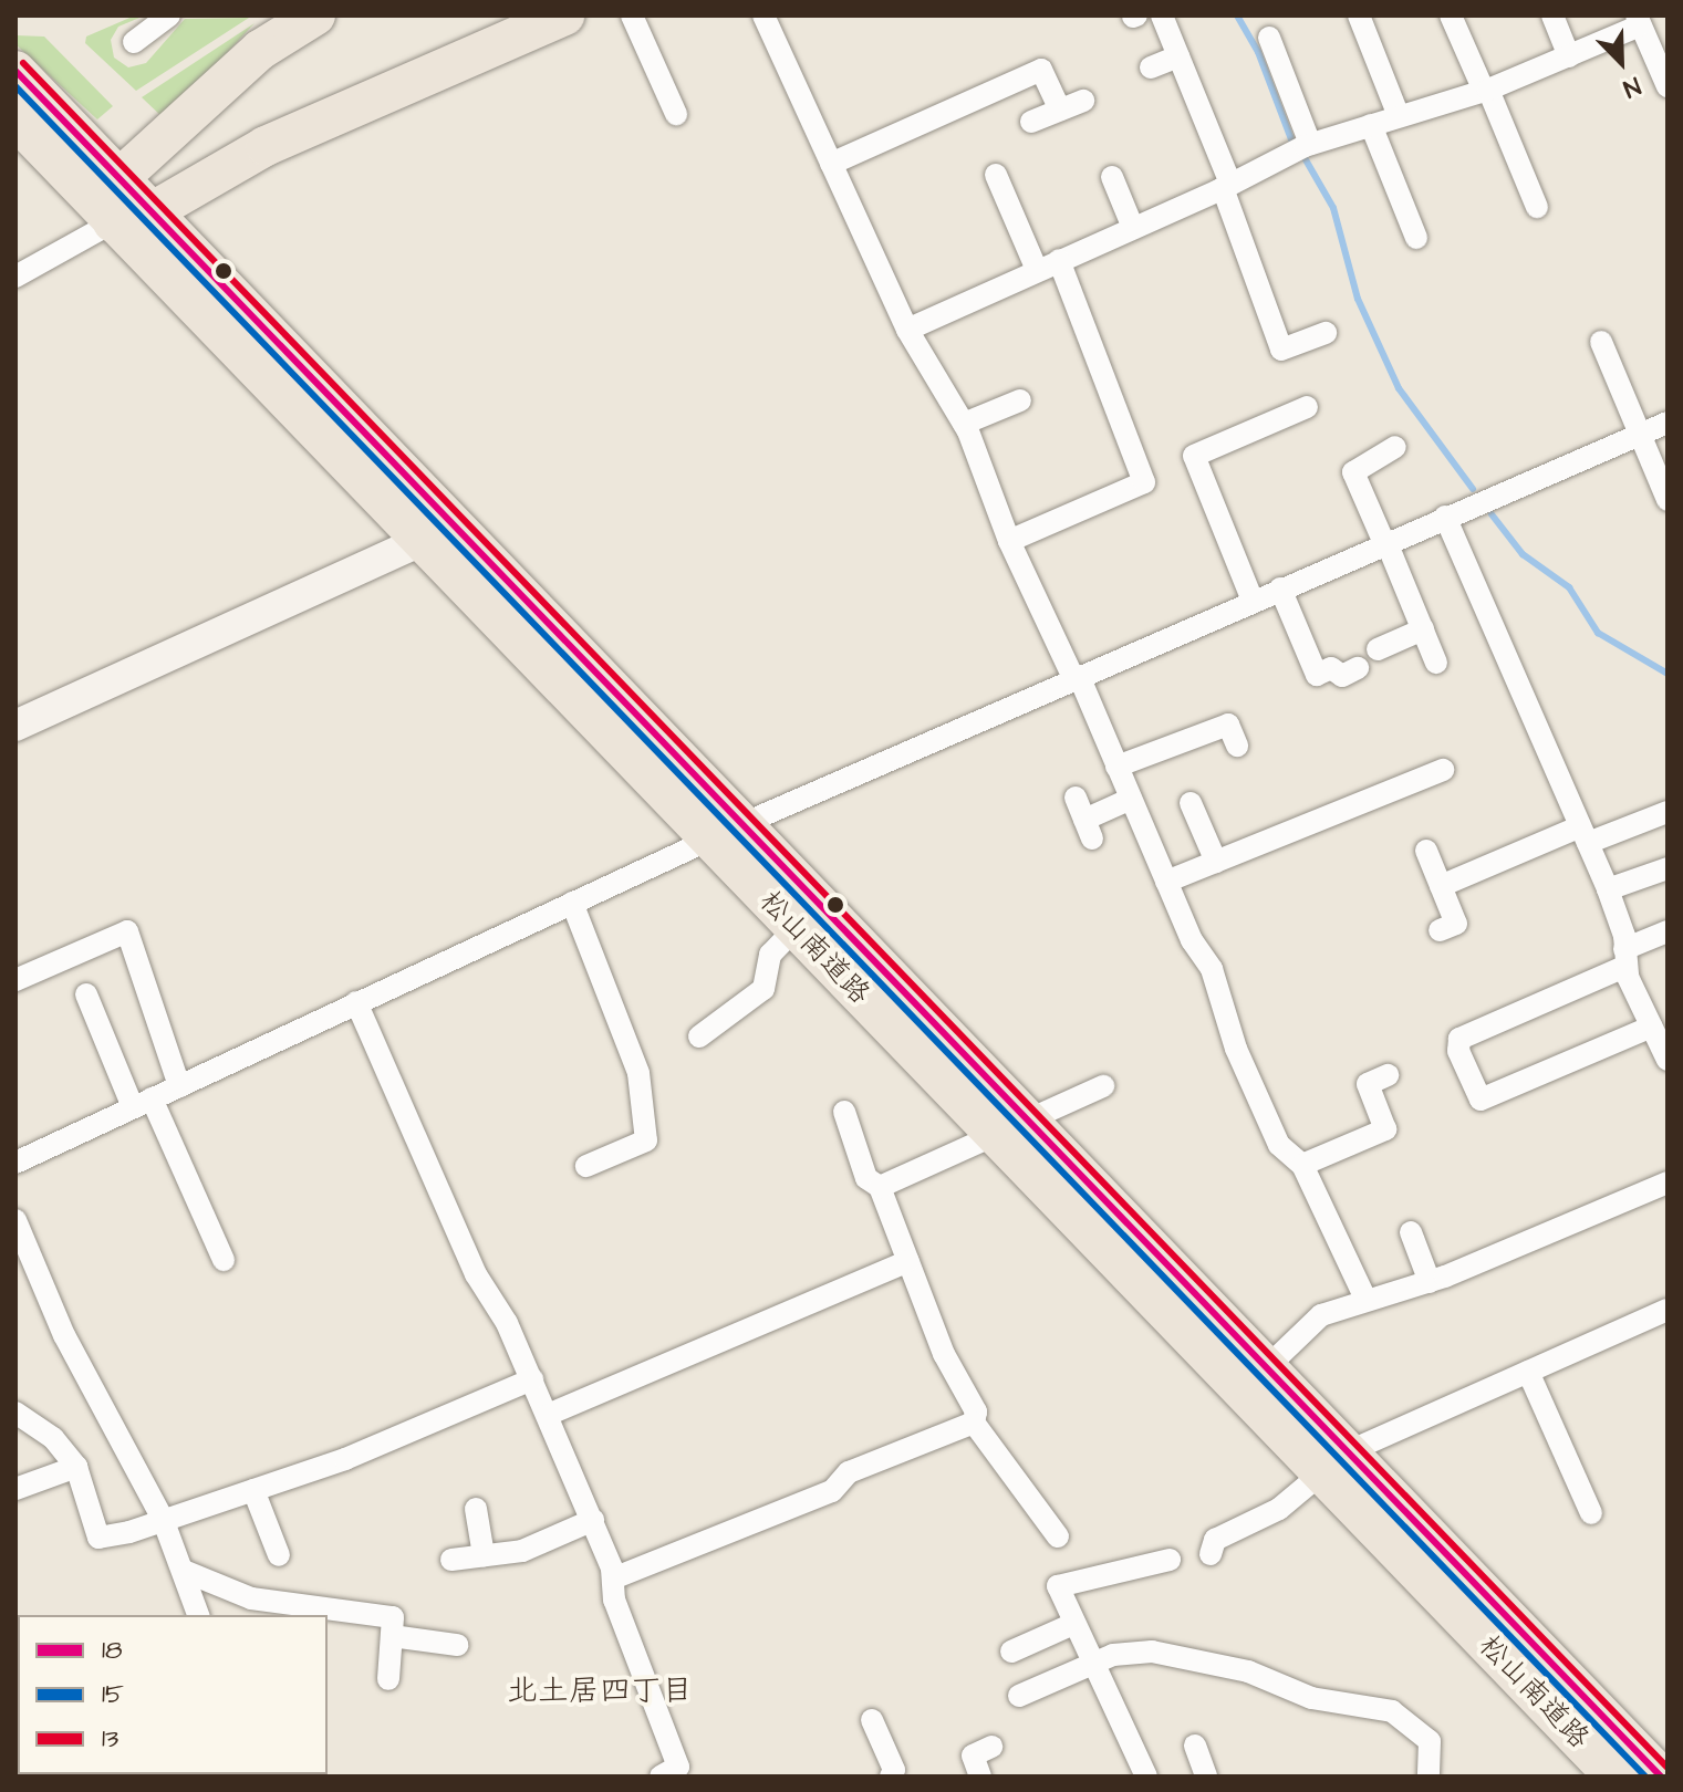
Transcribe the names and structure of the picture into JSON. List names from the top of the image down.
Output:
{
  "streets": {
    "highway": ["松山南道路"]
  },
  "districts": ["北土居四丁目"],
  "lines": ["transit line 13", "transit line 18", "transit line 15"],
  "legend": ["18", "15", "13"],
  "north": "bottom right"
}
